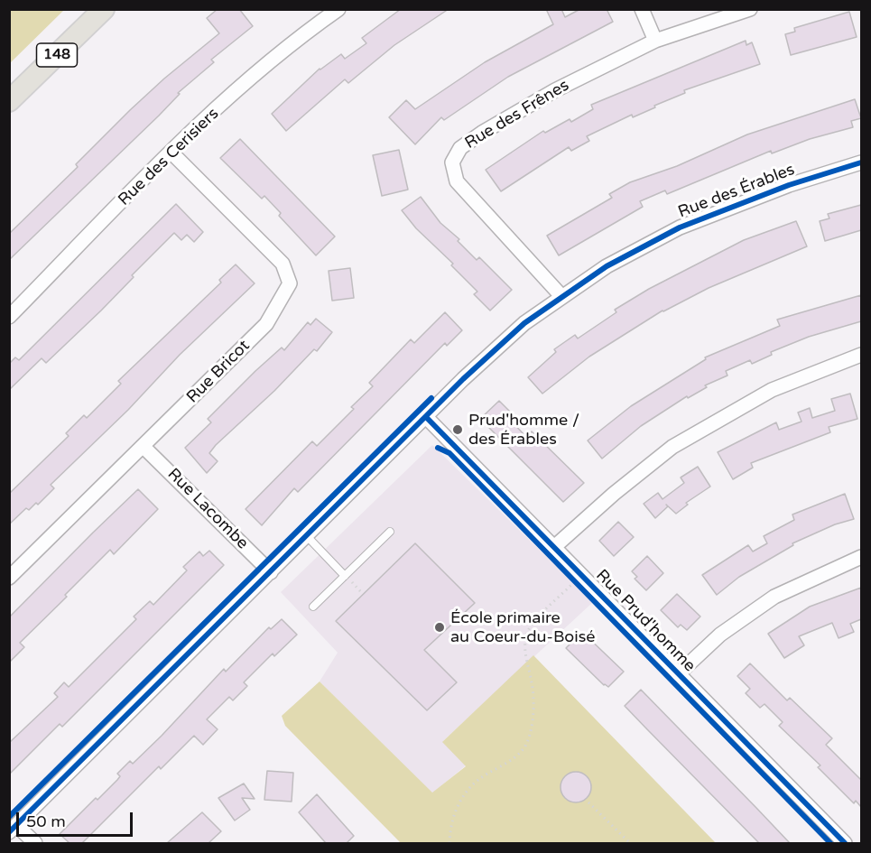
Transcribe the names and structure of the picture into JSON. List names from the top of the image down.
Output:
{
  "streets": {
    "main road": ["148"],
    "street": [
      "Rue des Frênes",
      "Rue des Cerisiers",
      "Rue des Érables",
      "Rue Bricot",
      "Rue Lacombe",
      "Rue Prud'homme"
    ]
  },
  "crossings": [
    ["Rue des Frênes", "Rue des Érables"],
    ["Rue des Cerisiers", "Rue Bricot"],
    ["Rue des Érables", "Rue Lacombe"],
    ["Rue des Érables", "Rue Prud'homme"],
    ["Rue Bricot", "Rue Lacombe"]
  ],
  "places": ["Prud'homme / des Érables", "École primaire au Coeur‑du‑Boisé"],
  "scale_bar": "50 m"
}
